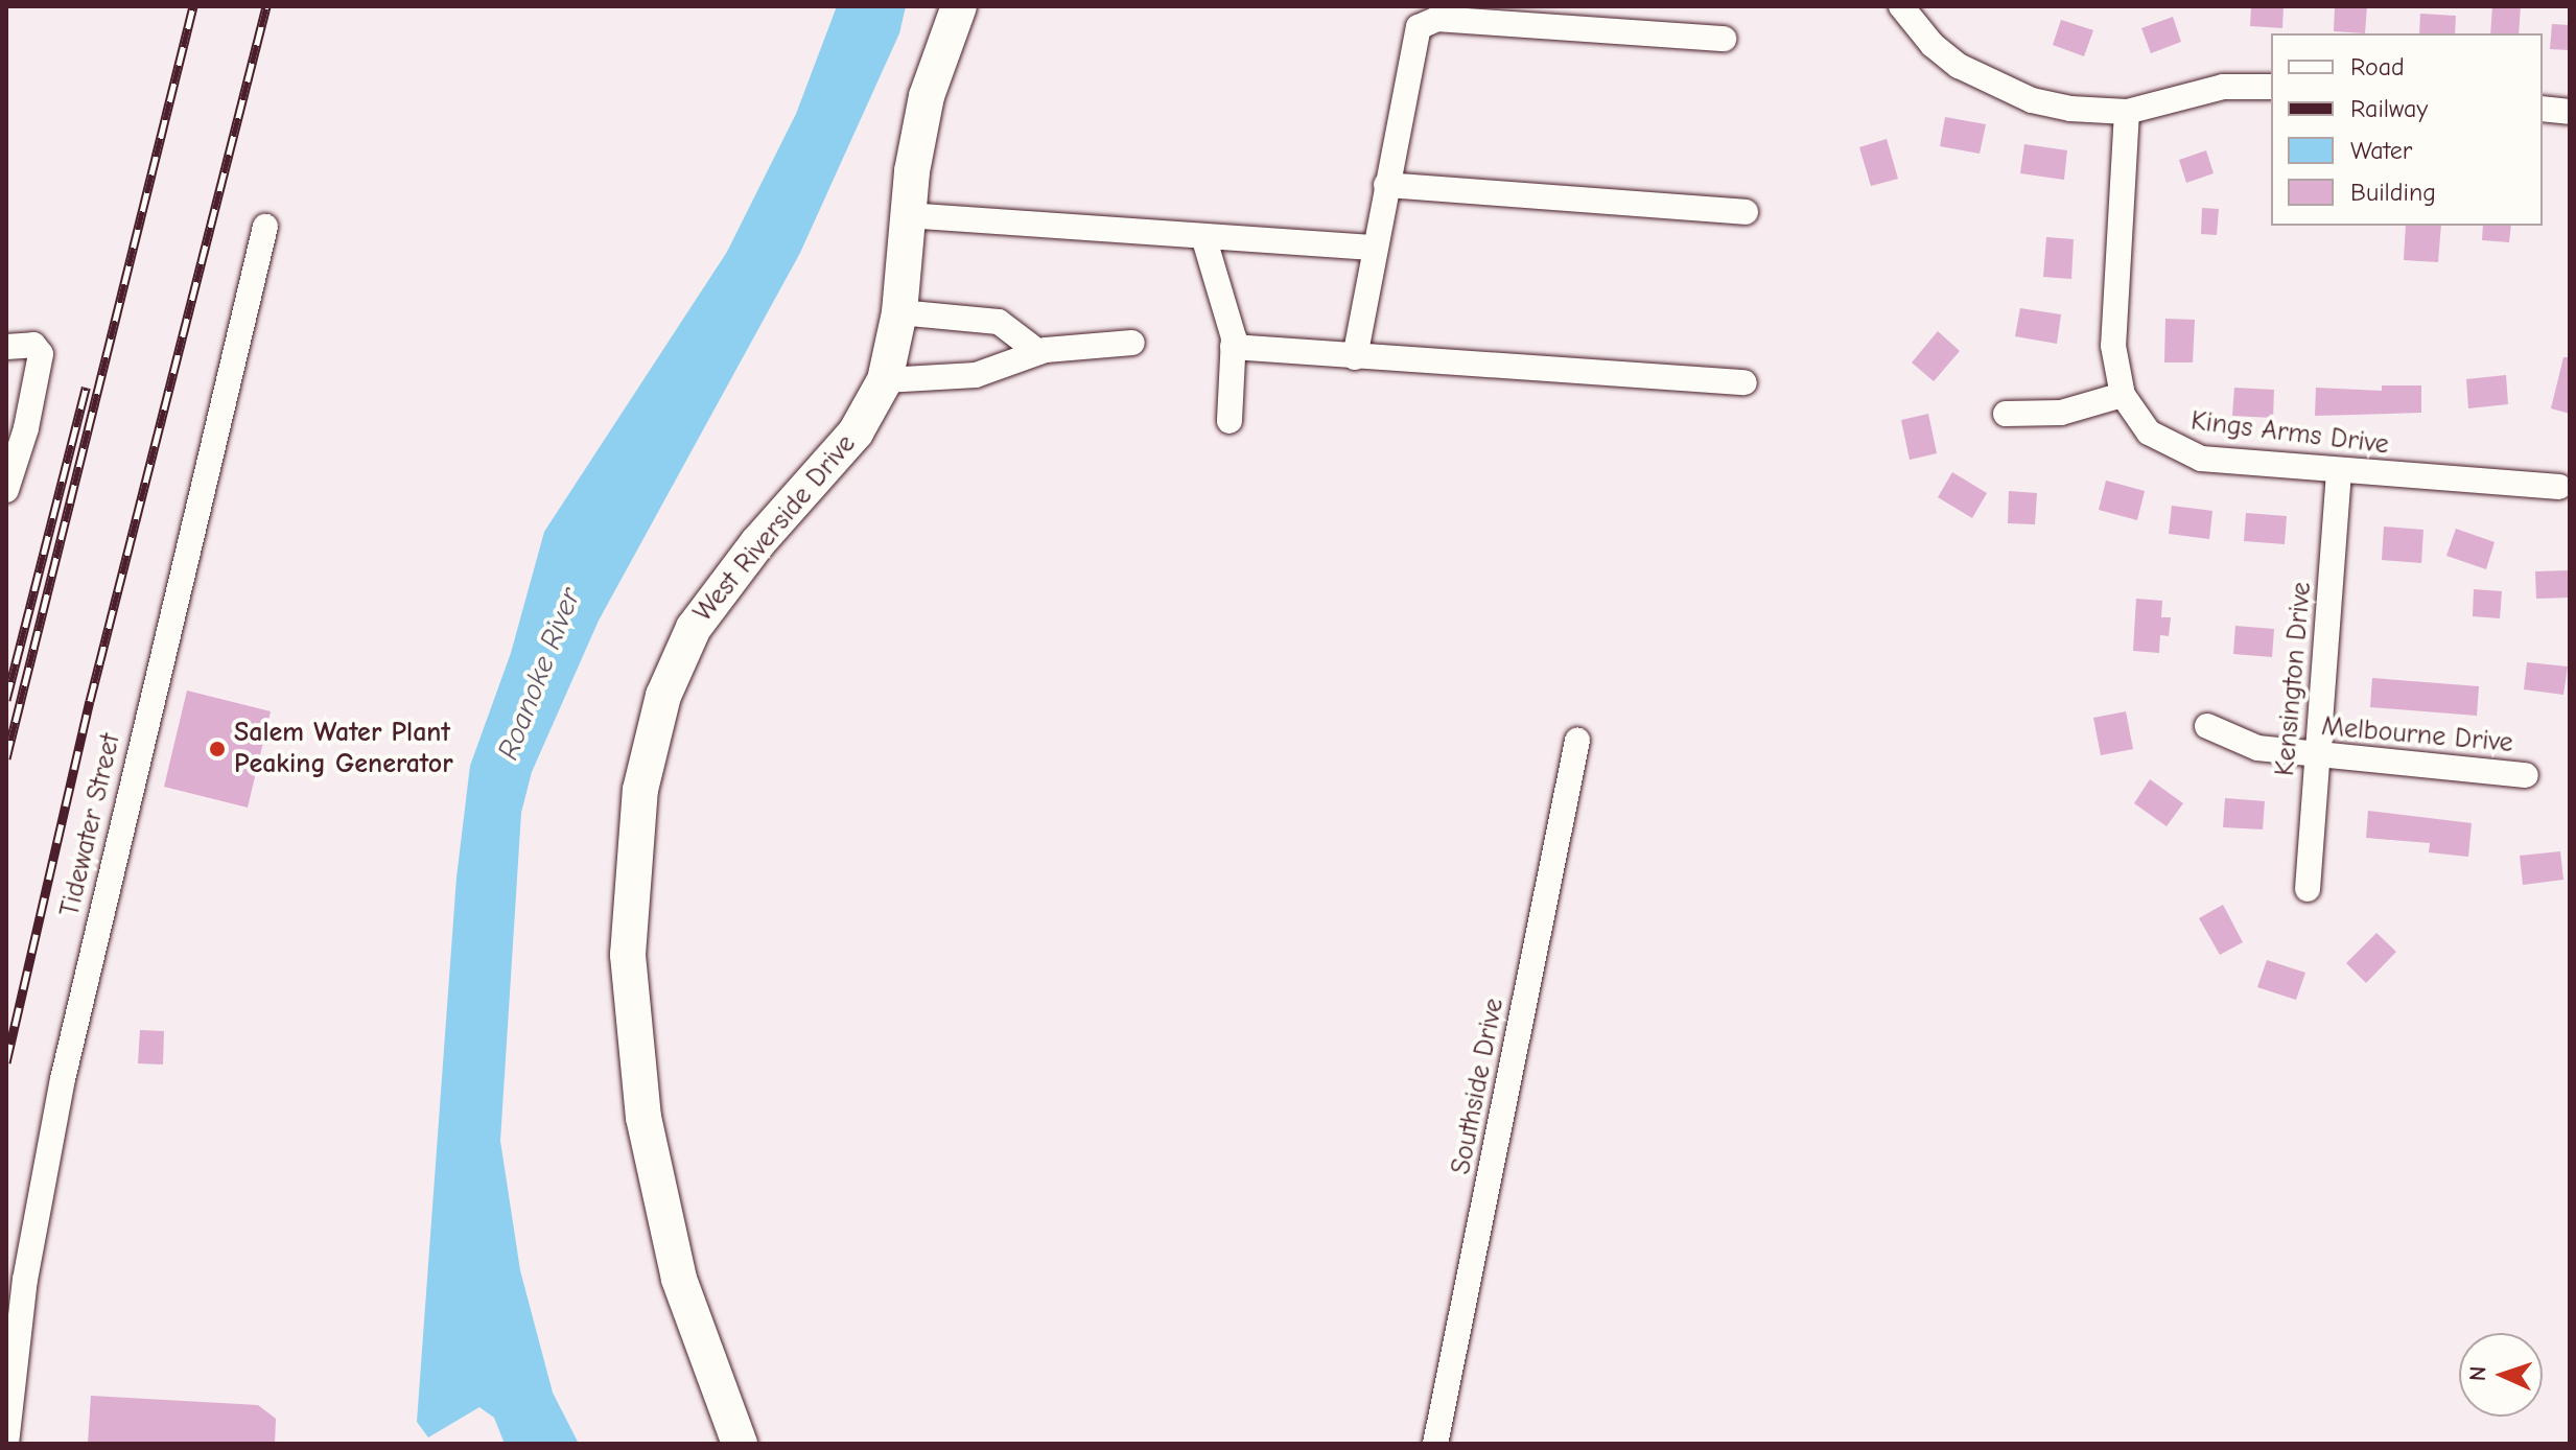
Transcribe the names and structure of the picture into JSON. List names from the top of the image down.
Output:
{
  "streets": {
    "street": [
      "Kings Arms Drive",
      "West Riverside Drive",
      "Kensington Drive",
      "Melbourne Drive",
      "Tidewater Street",
      "Southside Drive"
    ]
  },
  "crossings": [
    ["Kings Arms Drive", "Kensington Drive"],
    ["Kensington Drive", "Melbourne Drive"]
  ],
  "water": ["Roanoke River"],
  "places": ["Salem Water Plant Peaking Generator"],
  "legend": [
    "Road",
    "Railway",
    "Water",
    "Building"
  ],
  "north": "left"
}
